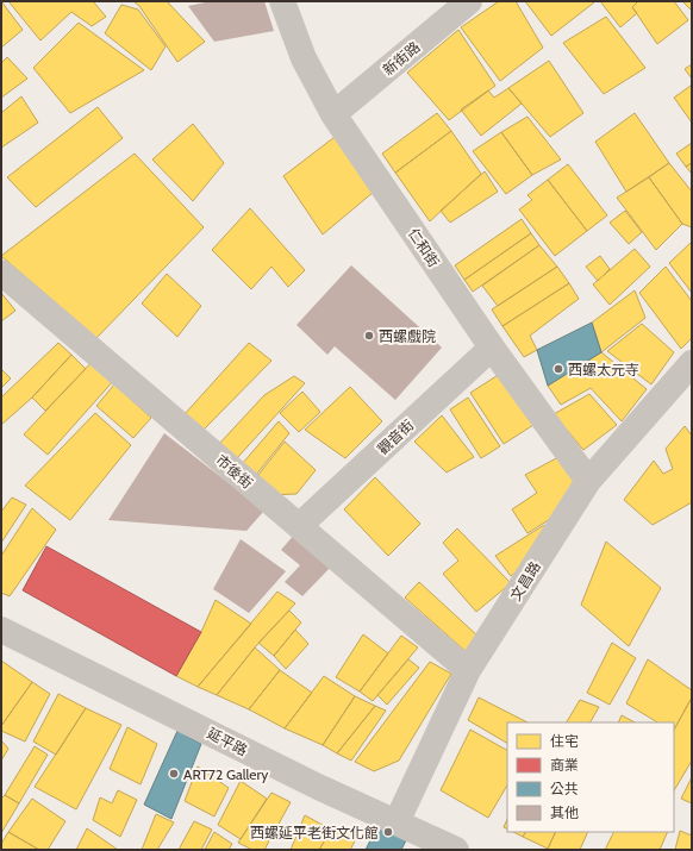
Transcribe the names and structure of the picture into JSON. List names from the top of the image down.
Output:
{
  "streets": {
    "street": [
      "新街路",
      "仁和街",
      "觀音街",
      "市後街",
      "文昌路",
      "延平路"
    ]
  },
  "crossings": [
    ["新街路", "仁和街"],
    ["仁和街", "觀音街"],
    ["仁和街", "文昌路"],
    ["觀音街", "市後街"],
    ["市後街", "文昌路"],
    ["文昌路", "延平路"]
  ],
  "places": [
    "西螺戲院",
    "西螺太元寺",
    "ART72 Gallery",
    "西螺延平老街文化館"
  ],
  "legend": [
    "住宅",
    "商業",
    "公共",
    "其他"
  ]
}
